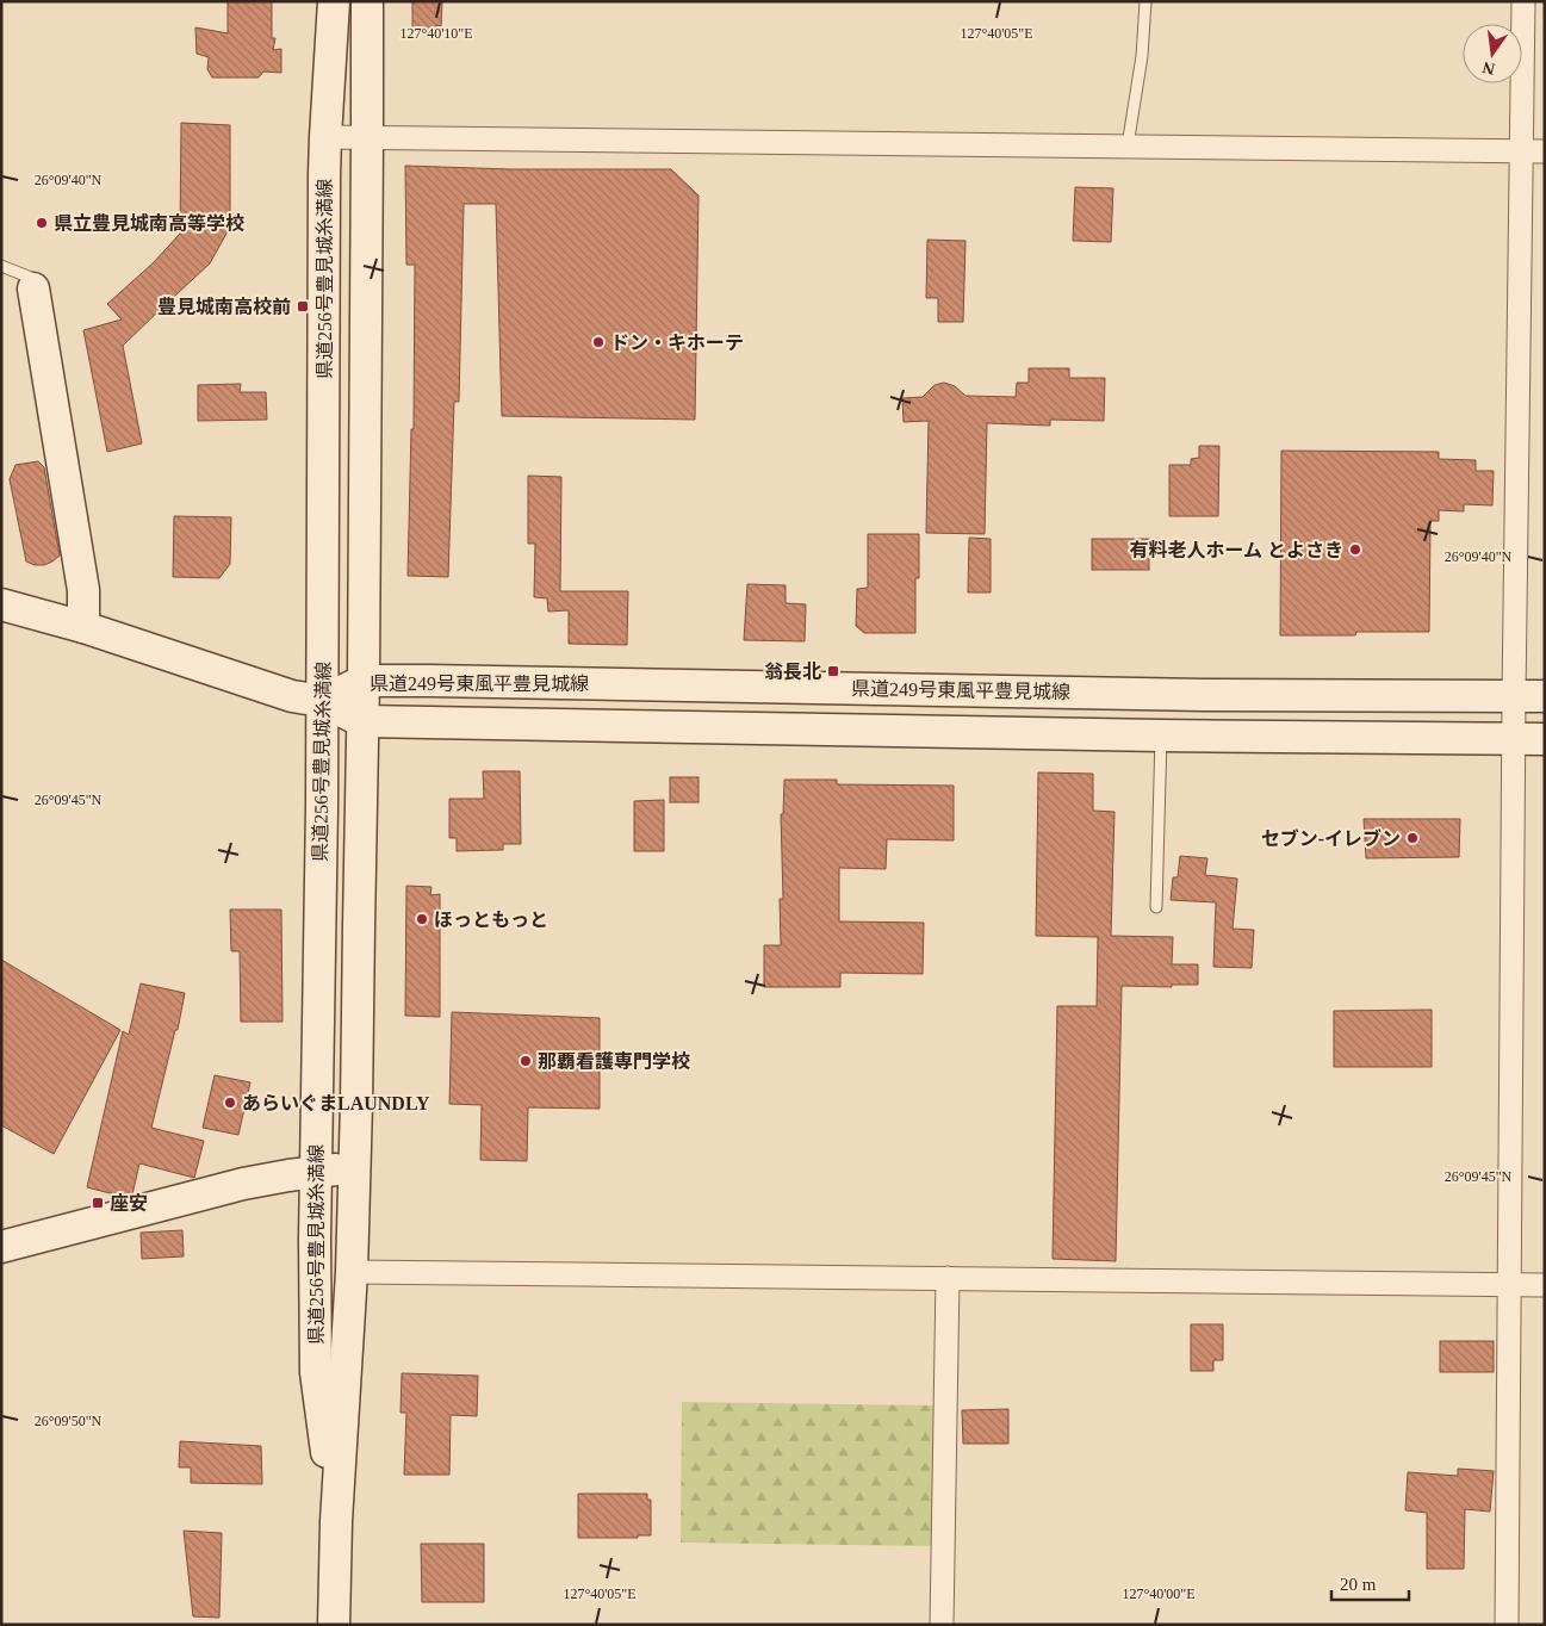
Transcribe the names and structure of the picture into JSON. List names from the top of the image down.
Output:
{
  "streets": {
    "main road": ["県道256号豊見城糸満線", "県道249号東風平豊見城線"]
  },
  "crossings": [
    ["県道256号豊見城糸満線", "県道249号東風平豊見城線"]
  ],
  "places": {
    "other": [
      "県立豊見城南高等学校",
      "ドン・キホーテ",
      "有料老人ホーム とよさき",
      "セブン-イレブン",
      "ほっともっと",
      "那覇看護専門学校",
      "あらいぐまLAUNDLY"
    ],
    "transit": ["豊見城南高校前", "翁長北", "座安"]
  },
  "scale_bar": "20 m",
  "north": "bottom",
  "coordinates": [
    "127°40'10\"E",
    "127°40'05\"E",
    "26°09'40\"N",
    "26°09'45\"N",
    "26°09'50\"N",
    "127°40'00\"E"
  ]
}
